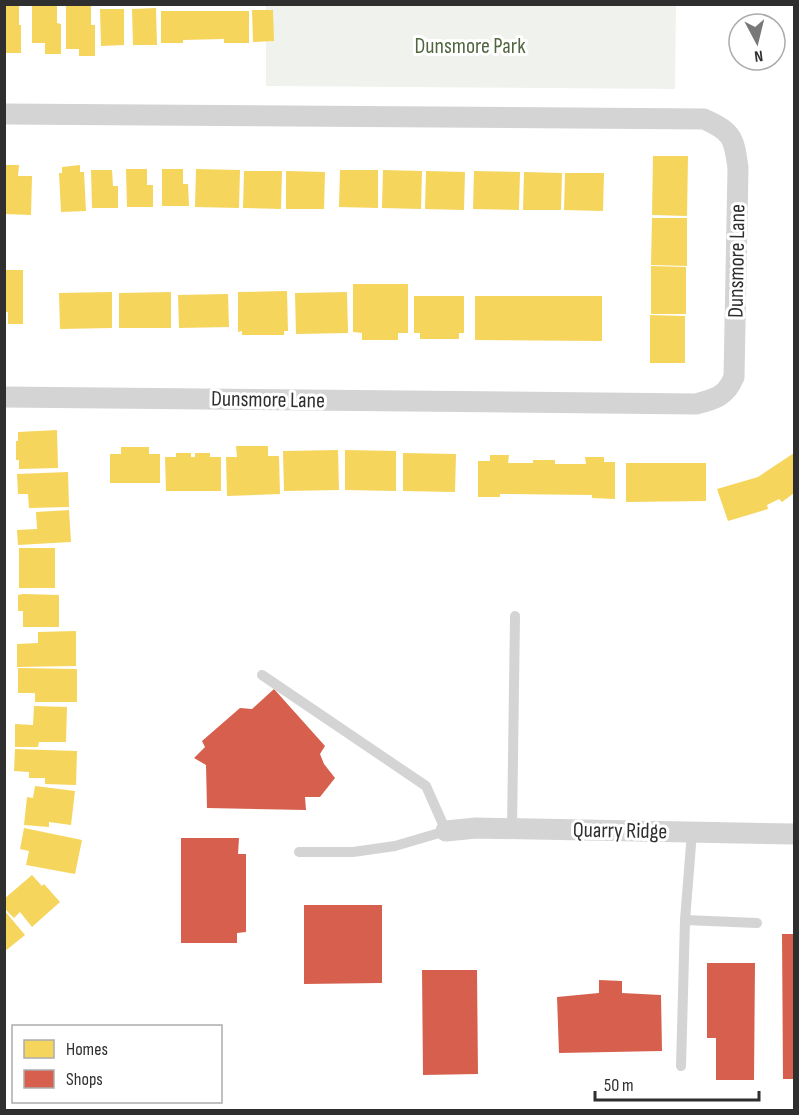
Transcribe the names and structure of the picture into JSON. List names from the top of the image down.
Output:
{
  "streets": {
    "street": ["Dunsmore Lane", "Quarry Ridge"]
  },
  "parks": ["Dunsmore Park"],
  "legend": ["Homes", "Shops"],
  "scale_bar": "50 m",
  "north": "bottom"
}
